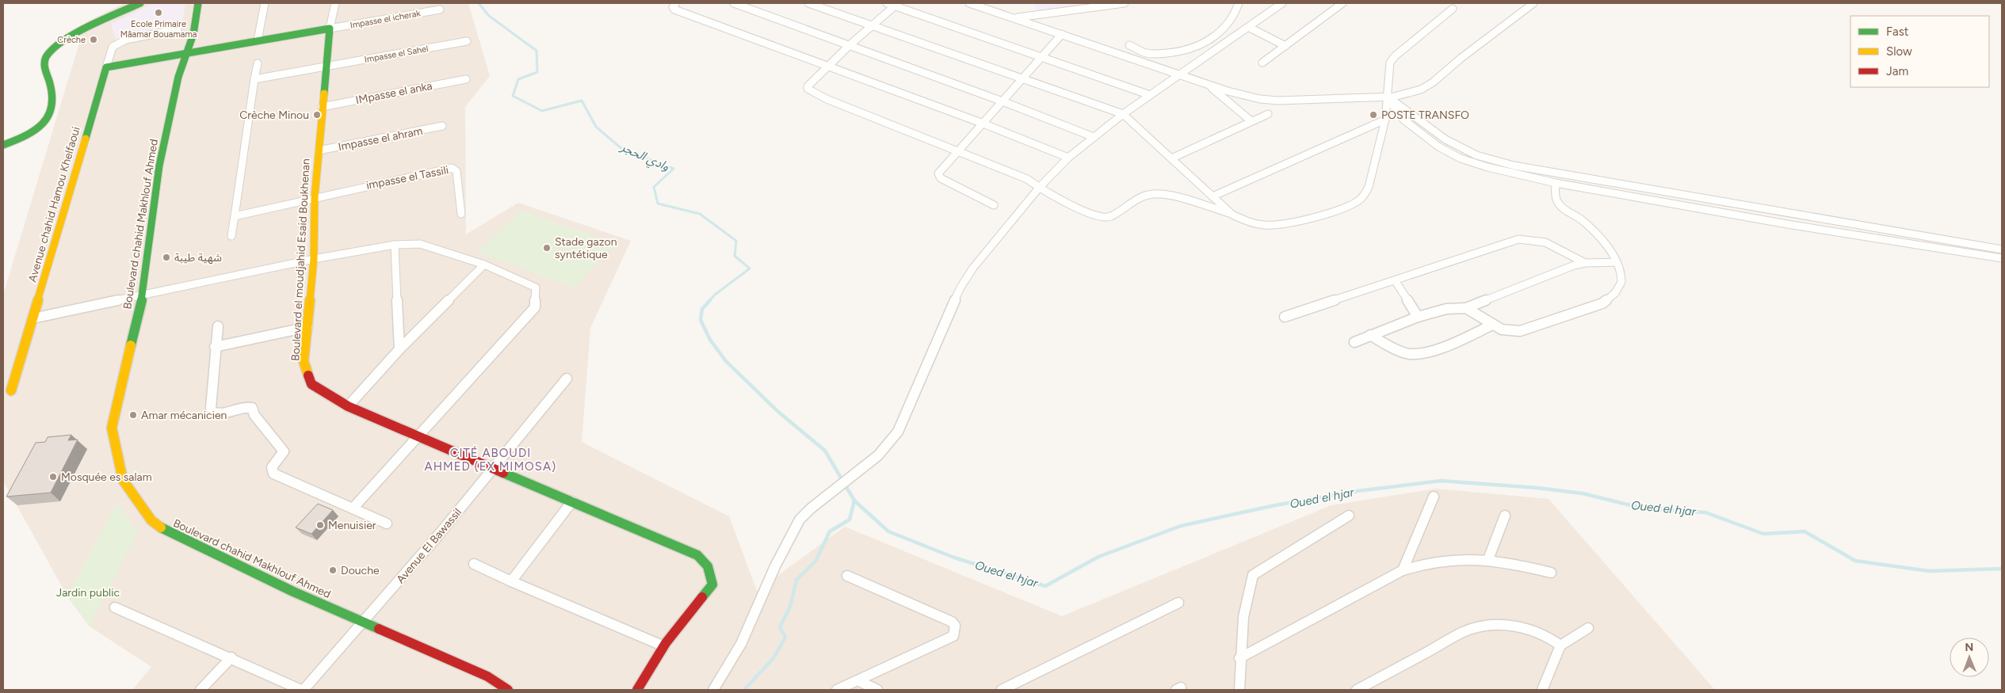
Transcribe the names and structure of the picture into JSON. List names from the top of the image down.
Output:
{
  "streets": {
    "street": [
      "Impasse el icherak",
      "Impasse el Sahel",
      "IMpasse el anka",
      "Impasse el ahram",
      "impasse el Tassili",
      "Avenue chahid Hamou Khelfaoui",
      "Boulevard chahid Makhlouf Ahmed",
      "Boulevard el moudjahid Esaid Boukhenan",
      "Avenue El Bawassil"
    ]
  },
  "crossings": [
    ["Impasse el icherak", "Boulevard el moudjahid Esaid Boukhenan"],
    ["Impasse el Sahel", "Boulevard el moudjahid Esaid Boukhenan"],
    ["IMpasse el anka", "Boulevard el moudjahid Esaid Boukhenan"],
    ["Impasse el ahram", "Boulevard el moudjahid Esaid Boukhenan"],
    ["impasse el Tassili", "Boulevard el moudjahid Esaid Boukhenan"],
    ["Boulevard chahid Makhlouf Ahmed", "Avenue El Bawassil"],
    ["Boulevard el moudjahid Esaid Boukhenan", "Avenue El Bawassil"]
  ],
  "districts": ["CITÉ ABOUDI AHMED (EX MIMOSA)"],
  "water": ["وادي الحجر", "Oued el hjar"],
  "parks": ["Jardin public"],
  "places": [
    "Ecole Primaire Mâamar Bouamama",
    "Crèche",
    "Crèche Minou",
    "POSTE TRANSFO",
    "Stade gazon syntétique",
    "شهية طيبة",
    "Amar mécanicien",
    "Mosquée es salam",
    "Menuisier",
    "Douche"
  ],
  "legend": ["Fast", "Slow", "Jam"],
  "north": "top"
}
